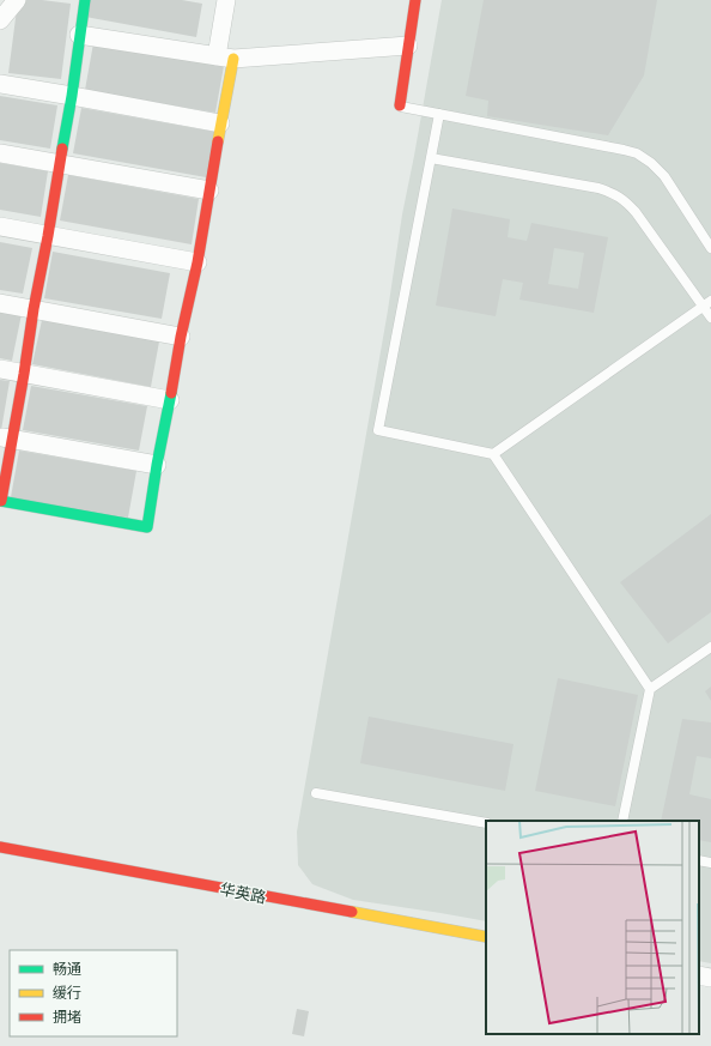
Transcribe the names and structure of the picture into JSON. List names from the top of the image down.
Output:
{
  "streets": {
    "street": ["华英路"]
  },
  "legend": ["畅通", "缓行", "拥堵"]
}
